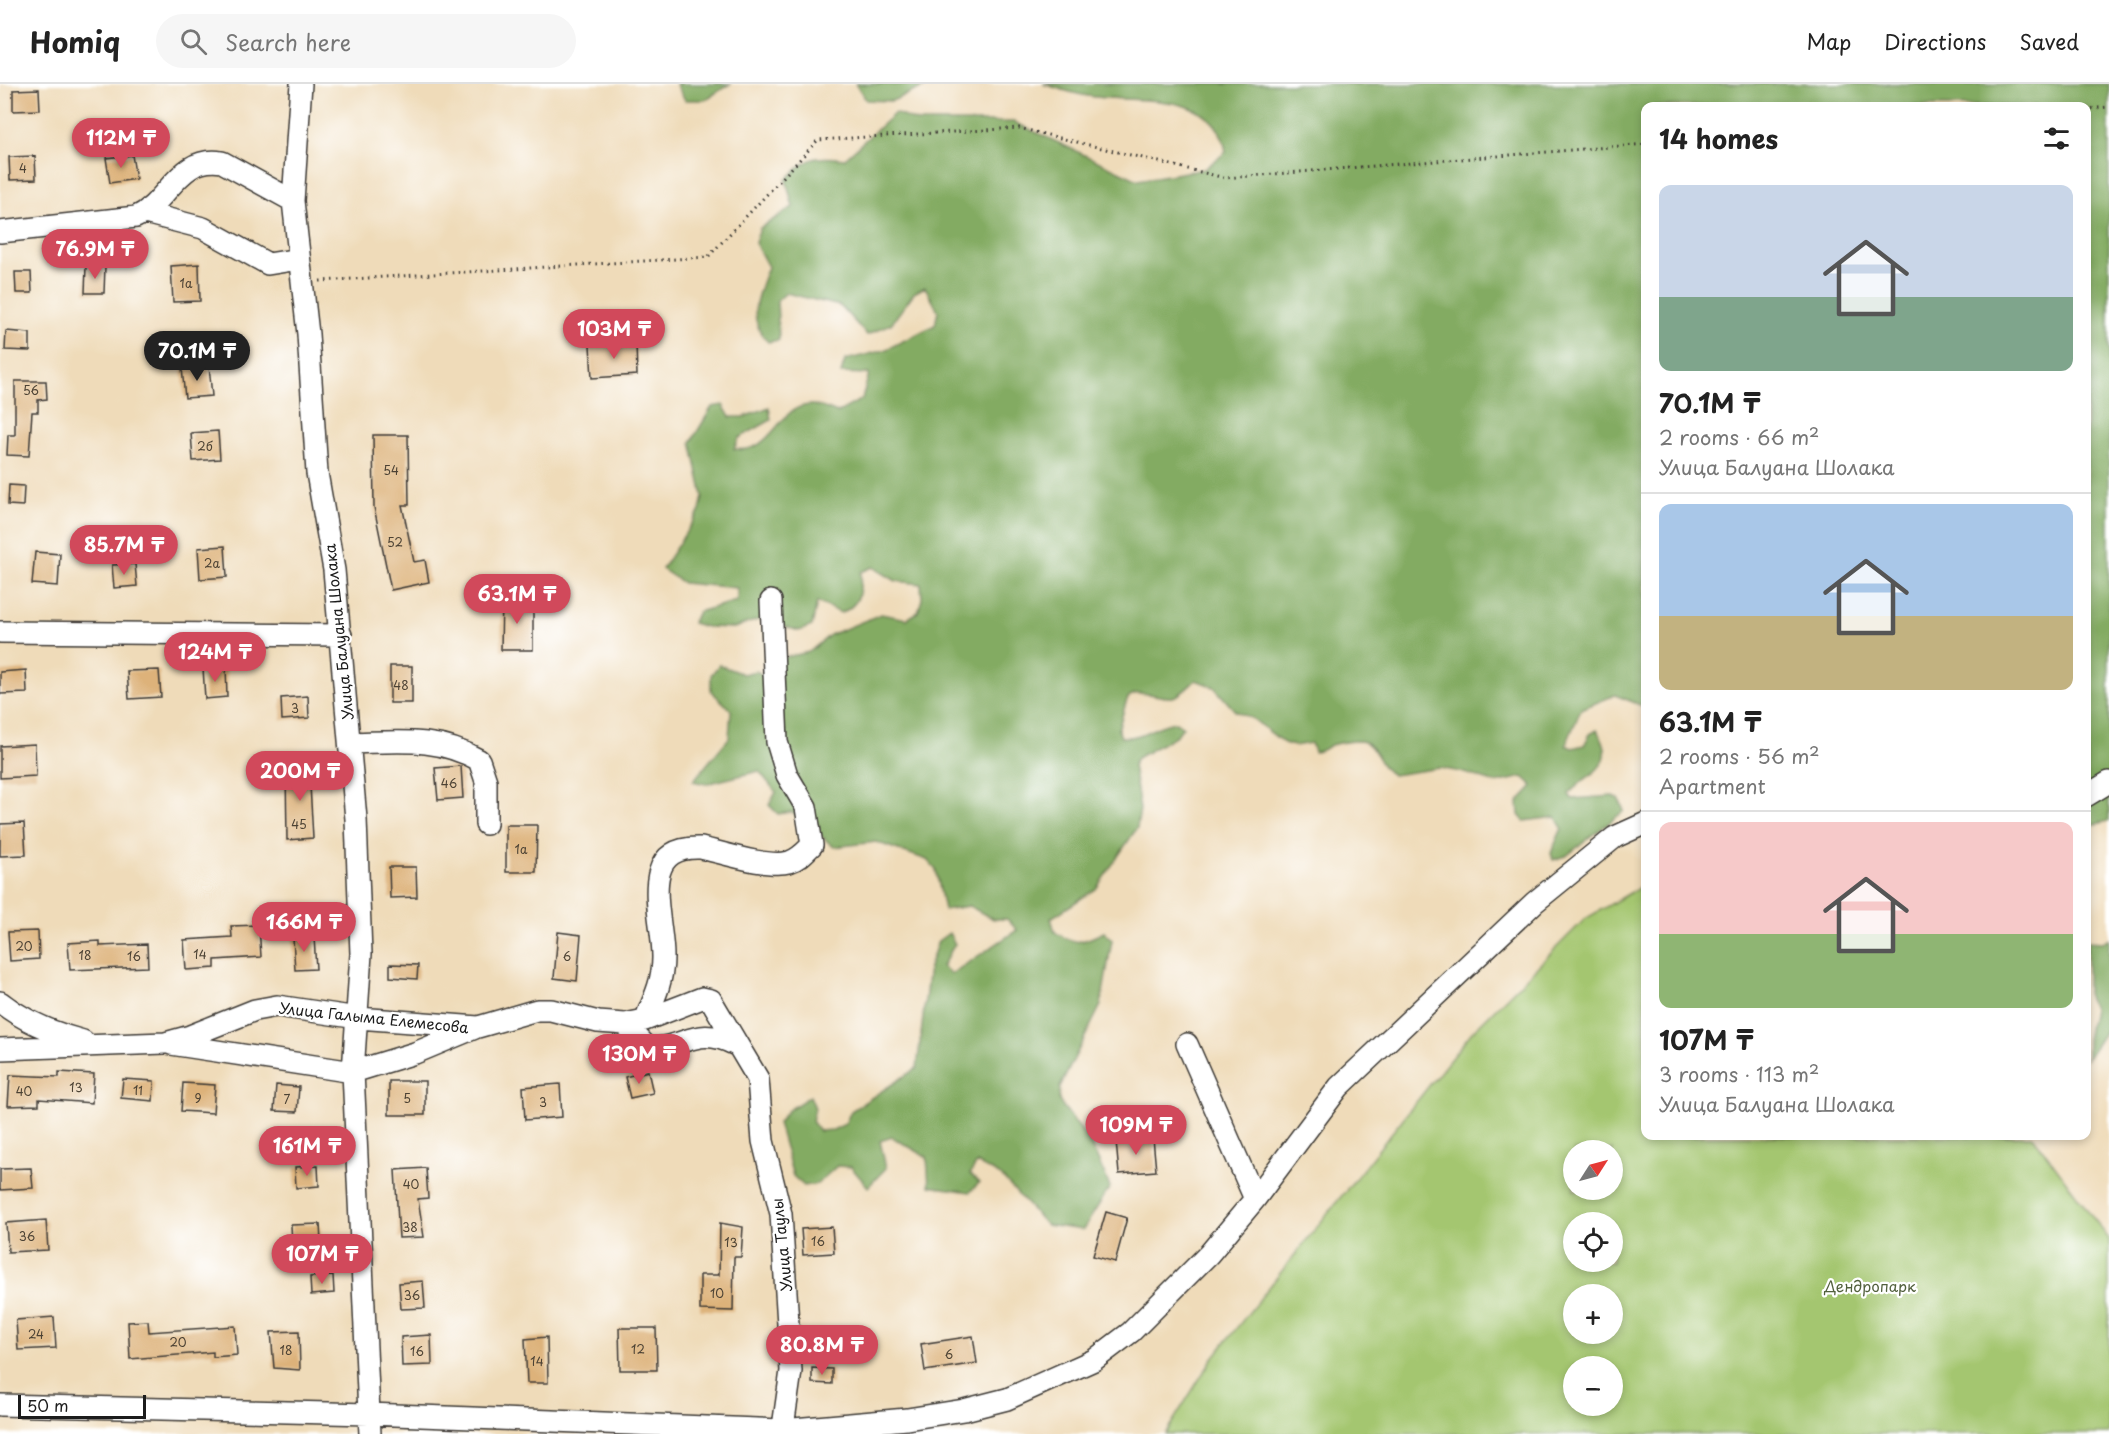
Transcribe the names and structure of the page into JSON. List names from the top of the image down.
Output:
{
  "streets": {
    "street": ["Улица Балуана Шолака", "Улица Галыма Елемесова", "Улица Таулы"]
  },
  "crossings": [
    ["Улица Балуана Шолака", "Улица Галыма Елемесова"],
    ["Улица Галыма Елемесова", "Улица Таулы"]
  ],
  "parks": ["Дендропарк"],
  "house_numbers": [
    "4",
    "1а",
    "56",
    "2б",
    "54",
    "52",
    "2а",
    "48",
    "3",
    "46",
    "45",
    "1а",
    "20",
    "14",
    "18",
    "16",
    "6",
    "13",
    "11",
    "40",
    "9",
    "5",
    "7",
    "3",
    "40",
    "38",
    "36",
    "16",
    "13",
    "10",
    "36",
    "24",
    "20",
    "12",
    "18",
    "16",
    "6",
    "14"
  ],
  "scale_bar": "50 m",
  "north": "top right",
  "page": {
    "header": "Homiq",
    "search": "Search here",
    "nav": ["Map", "Directions", "Saved"],
    "heading": "14 homes",
    "price": [
      "112M ₸",
      "76.9M ₸",
      "103M ₸",
      "70.1M ₸",
      "85.7M ₸",
      "63.1M ₸",
      "124M ₸",
      "200M ₸",
      "166M ₸",
      "130M ₸",
      "109M ₸",
      "161M ₸",
      "107M ₸",
      "80.8M ₸"
    ],
    "list": [
      {
        "name": "70.1M ₸",
        "note": "2 rooms · 66 m² · Улица Балуана Шолака"
      },
      {
        "name": "63.1M ₸",
        "note": "2 rooms · 56 m² · Apartment"
      },
      {
        "name": "107M ₸",
        "note": "3 rooms · 113 m² · Улица Балуана Шолака"
      }
    ],
    "map_buttons": ["+", "−"],
    "scale": "50 m"
  }
}
